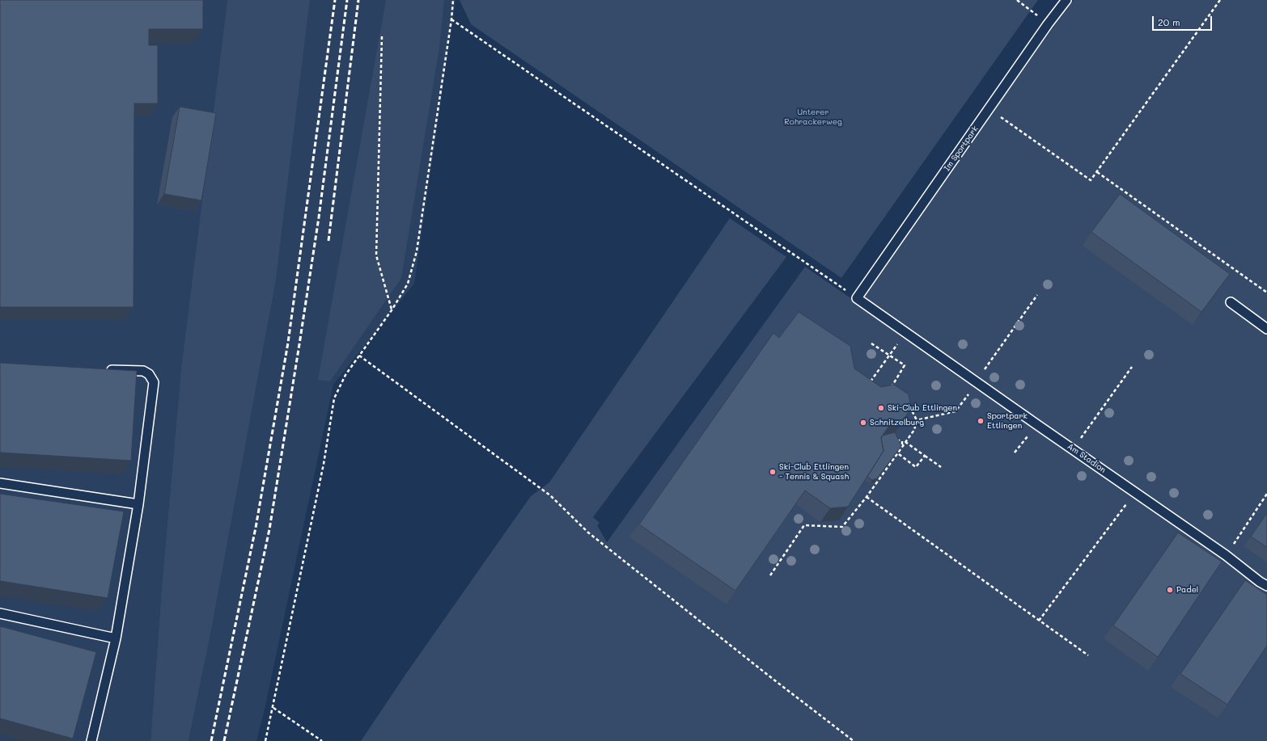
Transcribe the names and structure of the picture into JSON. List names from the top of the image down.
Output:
{
  "streets": {
    "lane": ["Im Sportpark", "Am Stadion"]
  },
  "crossings": [
    ["Im Sportpark", "Am Stadion"]
  ],
  "parks": ["Unterer Rohrackerweg"],
  "places": [
    "Ski-Club Ettlingen",
    "Sportpark Ettlingen",
    "Schnitzelburg",
    "Ski-Club Ettlingen - Tennis & Squash",
    "Padel"
  ],
  "scale_bar": "20 m"
}
